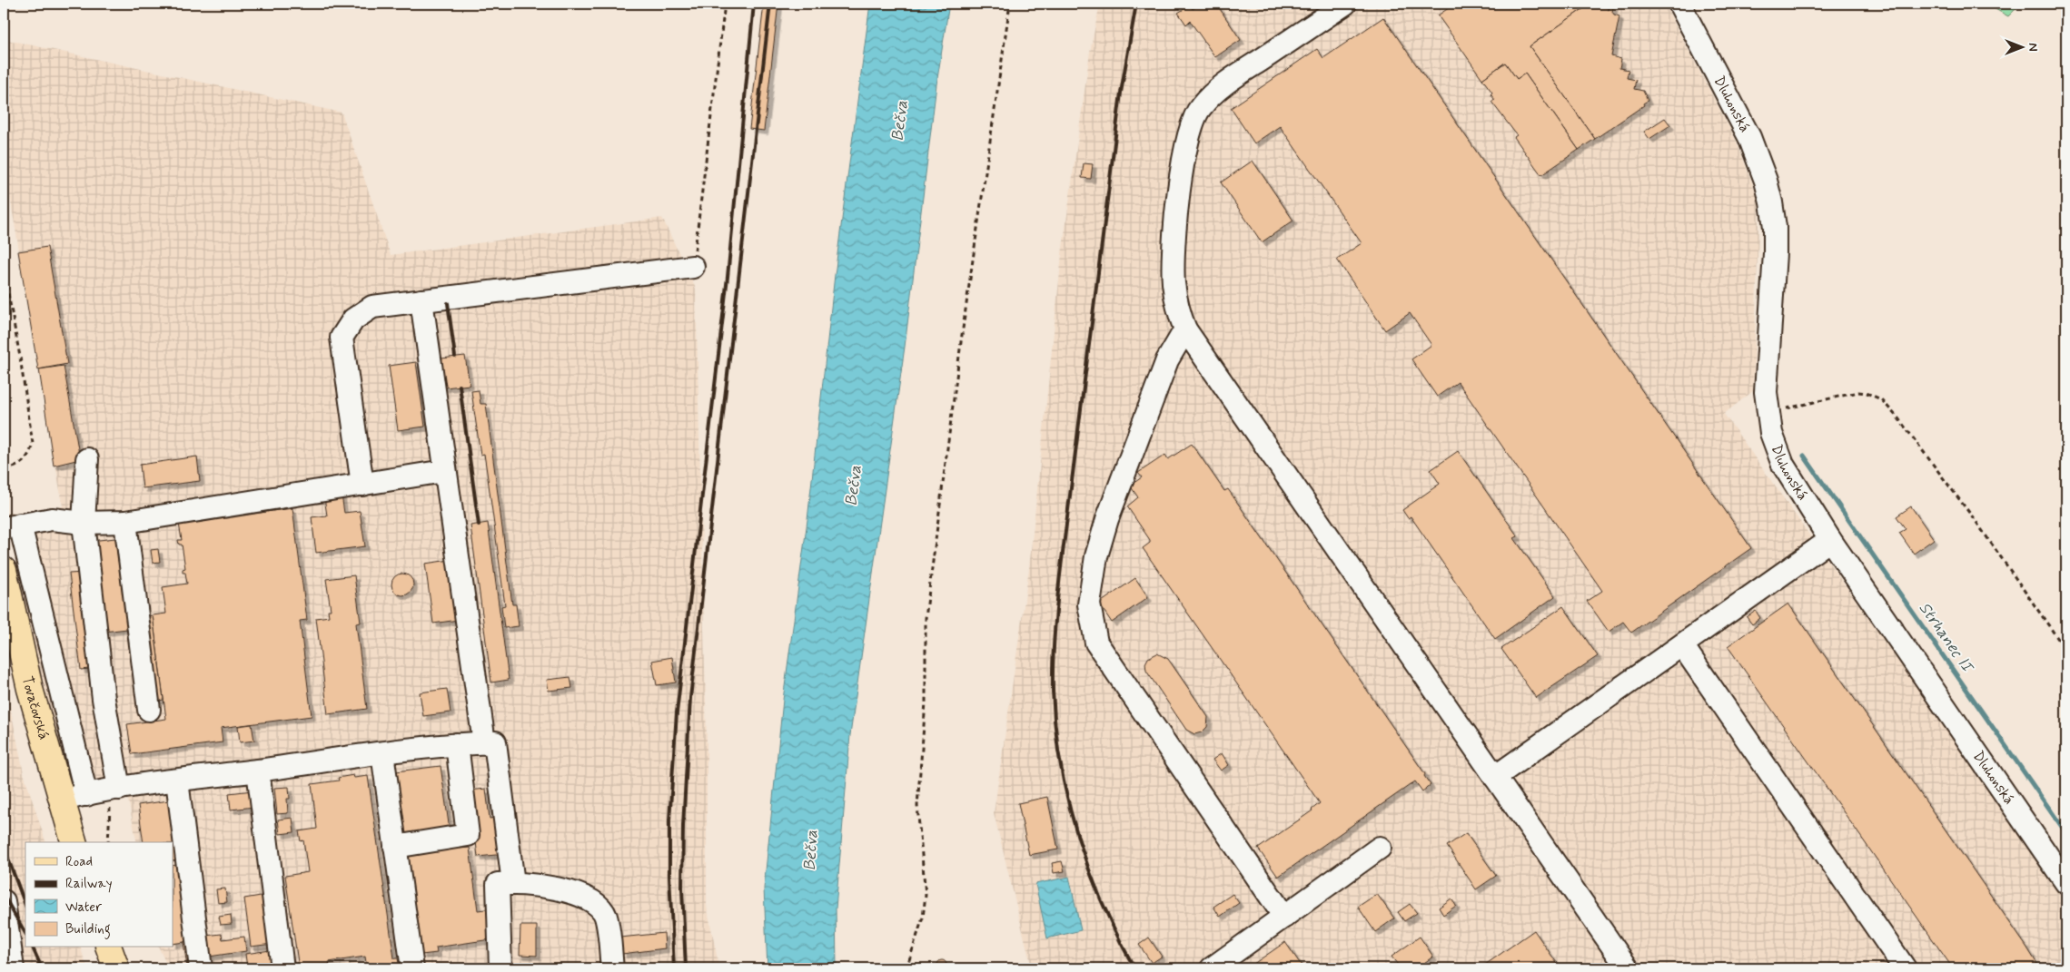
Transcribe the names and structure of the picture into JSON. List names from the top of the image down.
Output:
{
  "streets": {
    "main road": ["Tovačovská"],
    "street": ["Dluhonská"]
  },
  "water": ["Bečva", "Strhanec II"],
  "legend": [
    "Road",
    "Railway",
    "Water",
    "Building"
  ],
  "north": "right"
}
